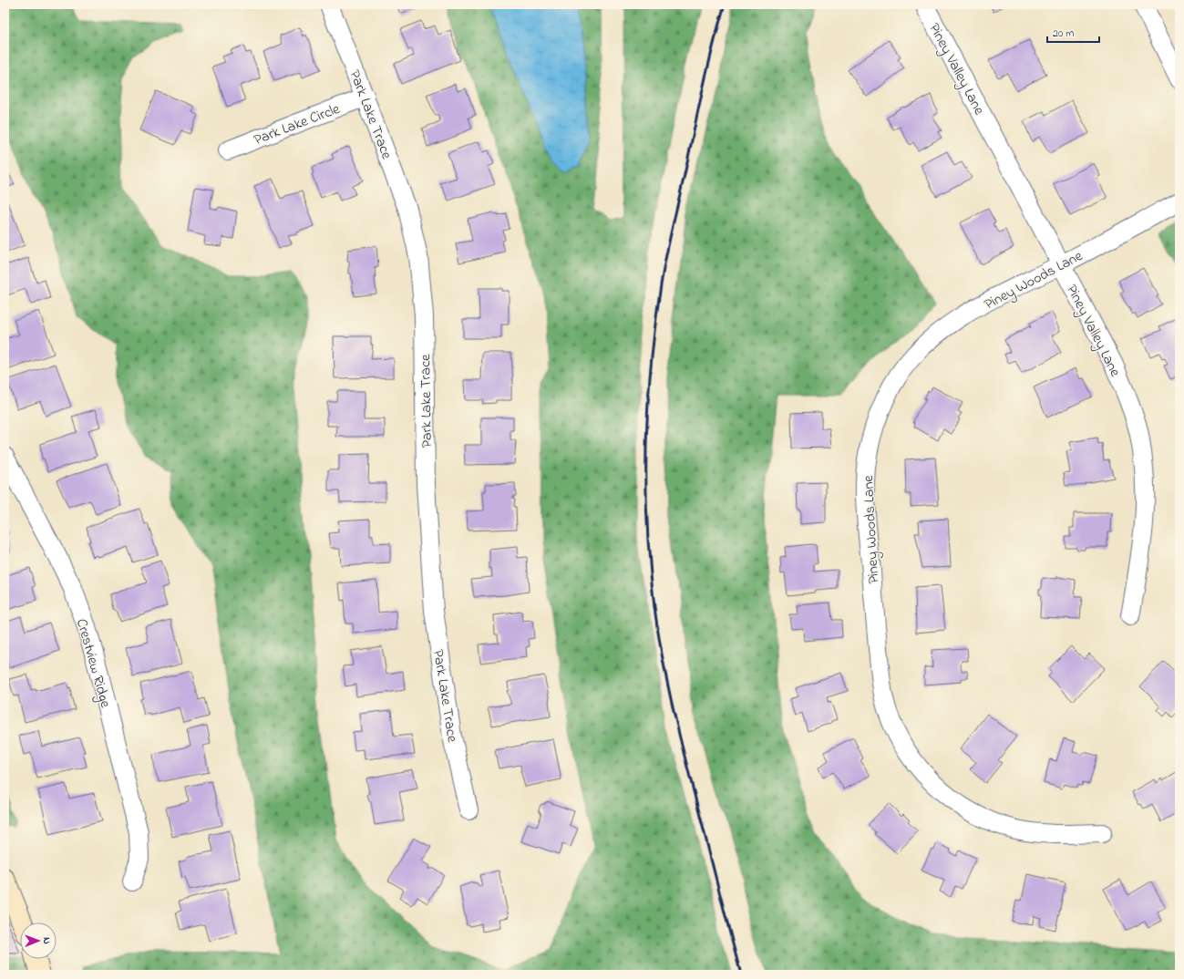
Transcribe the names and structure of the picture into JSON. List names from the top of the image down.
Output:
{
  "streets": {
    "street": [
      "Piney Valley Lane",
      "Park Lake Trace",
      "Park Lake Circle",
      "Piney Woods Lane",
      "Crestview Ridge"
    ]
  },
  "crossings": [
    ["Piney Valley Lane", "Piney Woods Lane"],
    ["Park Lake Trace", "Park Lake Circle"]
  ],
  "scale_bar": "20 m",
  "north": "right"
}
